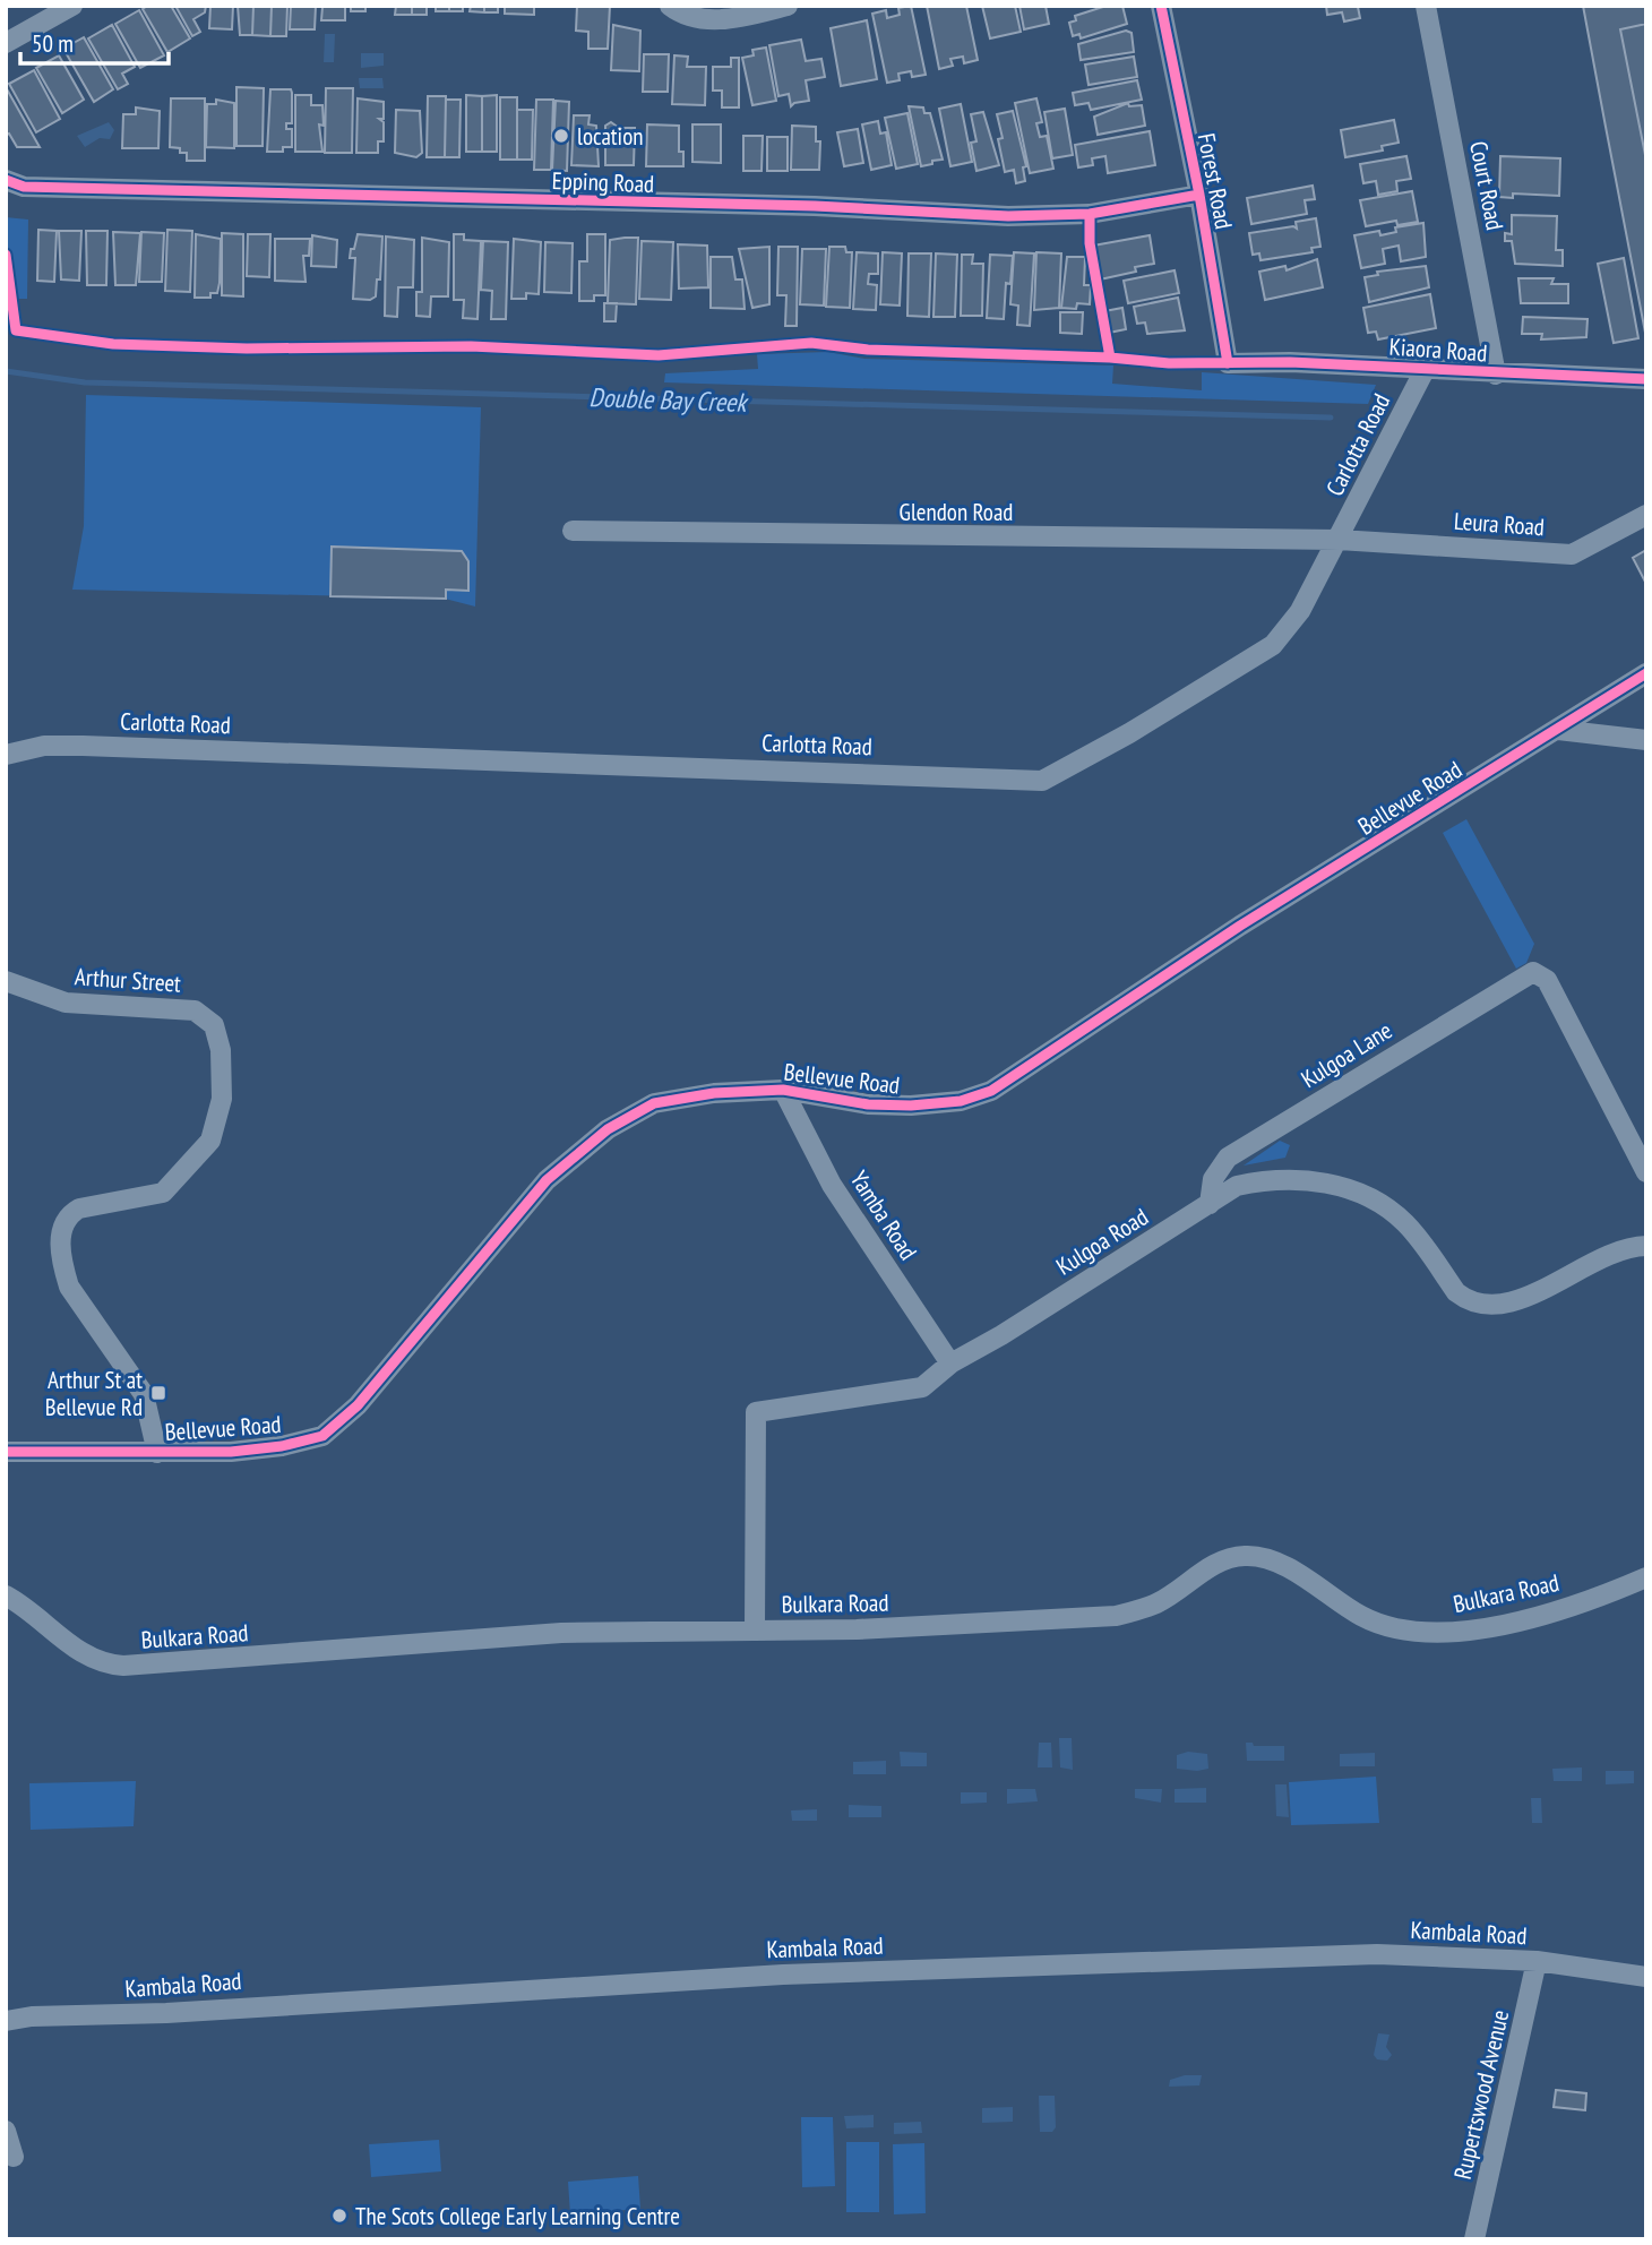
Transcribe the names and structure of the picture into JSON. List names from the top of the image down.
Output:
{
  "streets": {
    "street": [
      "Forest Road",
      "Epping Road",
      "Court Road",
      "Kiaora Road",
      "Carlotta Road",
      "Glendon Road",
      "Leura Road",
      "Bellevue Road",
      "Arthur Street",
      "Kulgoa Lane",
      "Yamba Road",
      "Kulgoa Road",
      "Bulkara Road",
      "Kambala Road",
      "Rupertswood Avenue"
    ]
  },
  "crossings": [
    ["Forest Road", "Epping Road"],
    ["Forest Road", "Kiaora Road"],
    ["Court Road", "Kiaora Road"],
    ["Kiaora Road", "Carlotta Road"],
    ["Carlotta Road", "Glendon Road"],
    ["Carlotta Road", "Leura Road"],
    ["Glendon Road", "Leura Road"],
    ["Bellevue Road", "Arthur Street"],
    ["Bellevue Road", "Yamba Road"],
    ["Kulgoa Lane", "Kulgoa Road"],
    ["Yamba Road", "Kulgoa Road"],
    ["Kulgoa Road", "Bulkara Road"],
    ["Kambala Road", "Rupertswood Avenue"]
  ],
  "water": ["Double Bay Creek"],
  "places": {
    "other": ["location", "The Scots College Early Learning Centre"],
    "transit": ["Arthur St at Bellevue Rd"]
  },
  "scale_bar": "50 m"
}
